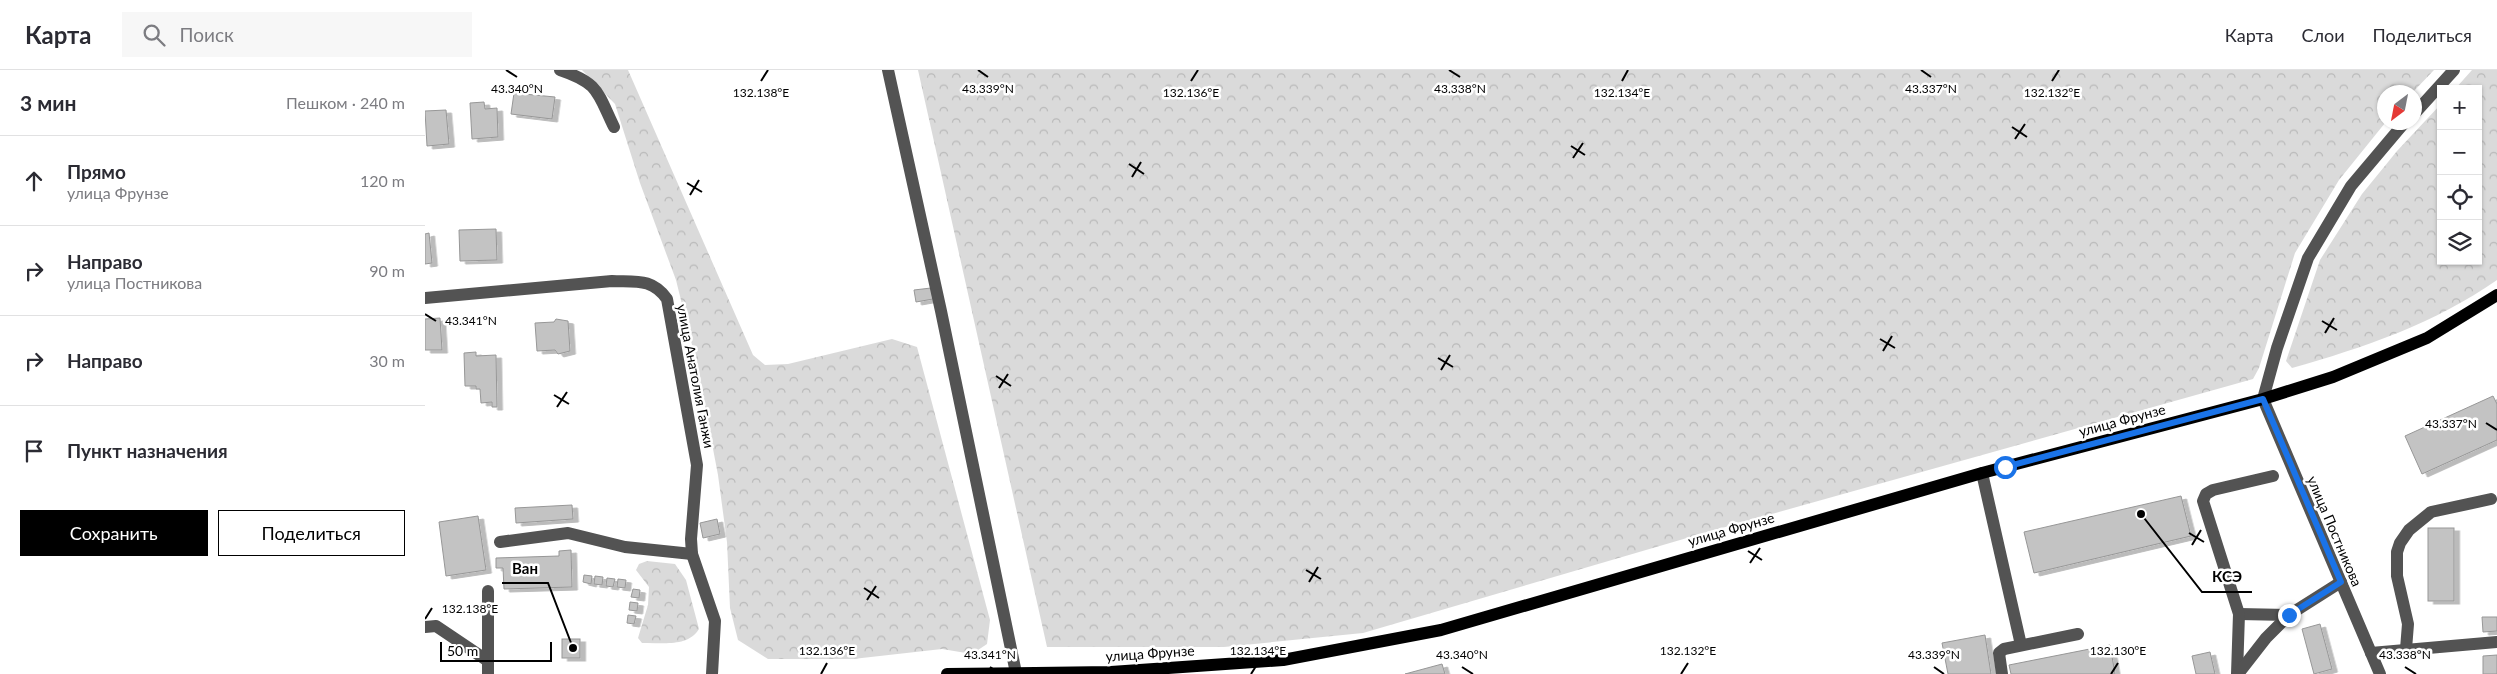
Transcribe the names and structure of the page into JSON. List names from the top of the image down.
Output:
{
  "streets": {
    "main road": ["улица Фрунзе"],
    "lane": ["улица Анатолия Ганжи", "улица Постникова"]
  },
  "crossings": [
    ["улица Фрунзе", "улица Постникова"]
  ],
  "places": ["КСЭ", "Ван"],
  "scale_bar": "50 m",
  "north": "bottom left",
  "page": {
    "header": "Карта",
    "search": "Поиск",
    "nav": ["Карта", "Слои", "Поделиться"],
    "heading": ["3 мин", "Пешком · 240 m"],
    "map_buttons": ["+", "−"],
    "list": [
      ["Прямо", "улица Фрунзе", "120 m"],
      ["Направо", "улица Постникова", "90 m"],
      ["Направо", "30 m"],
      "Пункт назначения"
    ],
    "buttons": ["Сохранить", "Поделиться"],
    "scale": "50 m"
  },
  "coordinates": [
    "43.337°N",
    "43.340°N",
    "43.339°N",
    "43.338°N",
    "132.138°E",
    "132.136°E",
    "132.134°E",
    "132.132°E",
    "43.341°N",
    "132.130°E"
  ]
}
